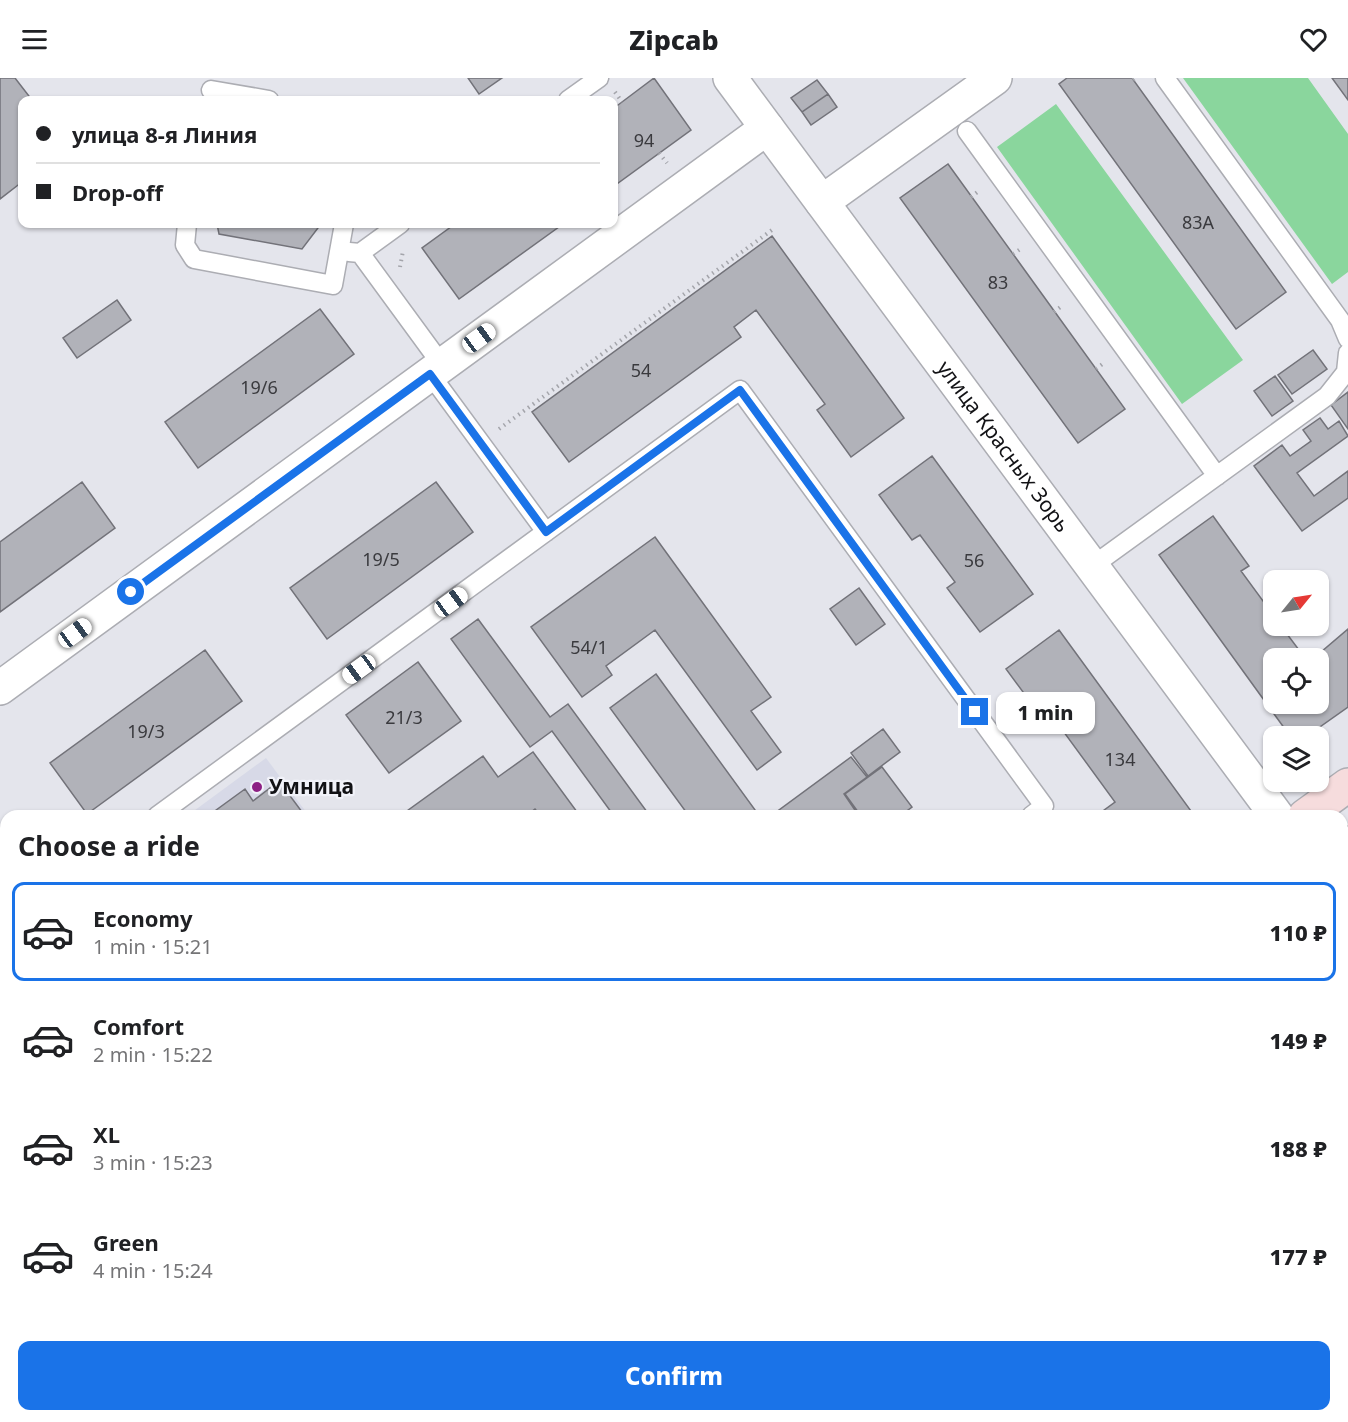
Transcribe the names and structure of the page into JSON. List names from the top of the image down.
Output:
{
  "streets": {
    "street": ["улица Красных Зорь"]
  },
  "places": ["Умница"],
  "house_numbers": [
    "94",
    "83А",
    "83",
    "54",
    "19/6",
    "19/5",
    "56",
    "54/1",
    "21/3",
    "19/3",
    "134"
  ],
  "north": "top right",
  "page": {
    "header": "Zipcab",
    "banner": ["улица 8-я Линия", "Drop-off"],
    "bubble": "1 min",
    "heading": "Choose a ride",
    "list": [
      {
        "name": "Economy",
        "note": "1 min · 15:21",
        "value": "110 ₽"
      },
      {
        "name": "Comfort",
        "note": "2 min · 15:22",
        "value": "149 ₽"
      },
      {
        "name": "XL",
        "note": "3 min · 15:23",
        "value": "188 ₽"
      },
      {
        "name": "Green",
        "note": "4 min · 15:24",
        "value": "177 ₽"
      }
    ],
    "buttons": "Confirm"
  }
}
